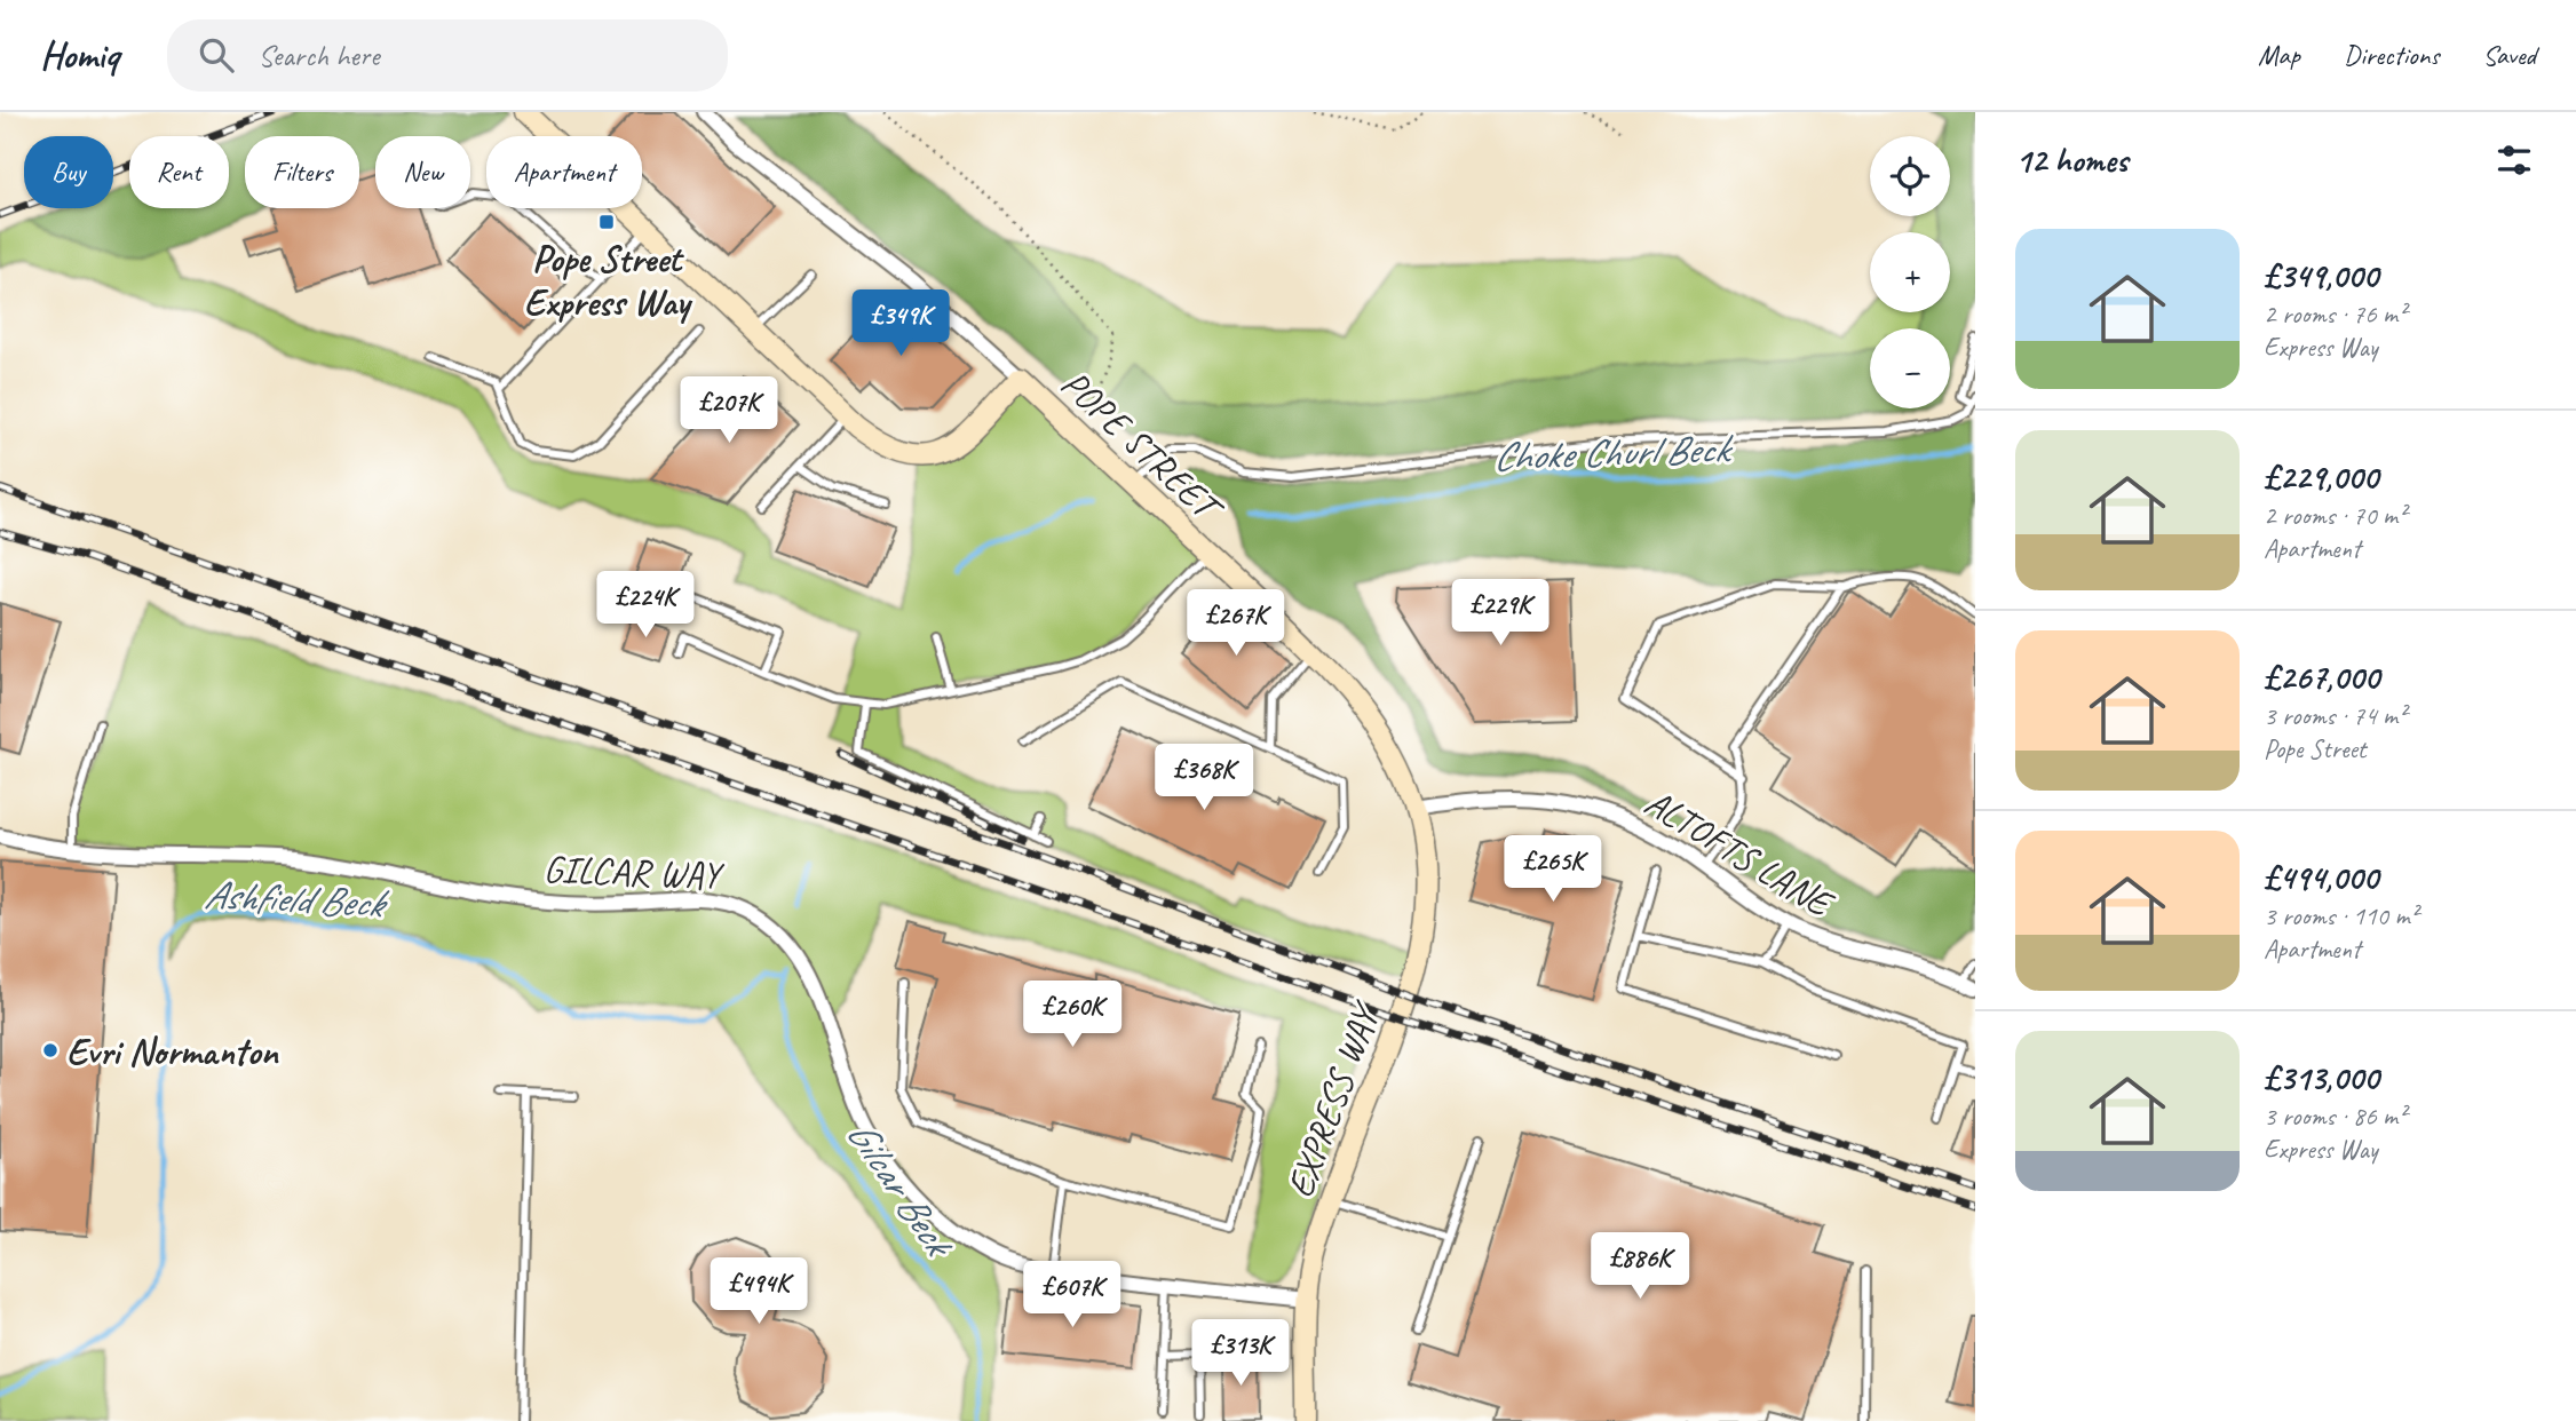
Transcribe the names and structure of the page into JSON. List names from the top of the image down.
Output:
{
  "streets": {
    "street": [
      "POPE STREET",
      "ALTOFTS LANE",
      "GILCAR WAY",
      "EXPRESS WAY"
    ]
  },
  "crossings": [
    ["POPE STREET", "ALTOFTS LANE"],
    ["POPE STREET", "EXPRESS WAY"],
    ["ALTOFTS LANE", "EXPRESS WAY"],
    ["GILCAR WAY", "EXPRESS WAY"]
  ],
  "water": ["Choke Churl Beck", "Ashfield Beck", "Gilcar Beck"],
  "places": {
    "transit": ["Pope Street Express Way"],
    "other": ["Evri Normanton"]
  },
  "page": {
    "header": "Homiq",
    "search": "Search here",
    "nav": ["Map", "Directions", "Saved"],
    "heading": "12 homes",
    "map_buttons": ["+", "−"],
    "chip": [
      "Buy",
      "Rent",
      "Filters",
      "New",
      "Apartment"
    ],
    "list": [
      {
        "name": "£349,000",
        "note": "2 rooms · 76 m² · Express Way"
      },
      {
        "name": "£229,000",
        "note": "2 rooms · 70 m² · Apartment"
      },
      {
        "name": "£267,000",
        "note": "3 rooms · 74 m² · Pope Street"
      },
      {
        "name": "£494,000",
        "note": "3 rooms · 110 m² · Apartment"
      },
      {
        "name": "£313,000",
        "note": "3 rooms · 86 m² · Express Way"
      }
    ],
    "price": [
      "£349K",
      "£207K",
      "£224K",
      "£229K",
      "£267K",
      "£368K",
      "£265K",
      "£260K",
      "£886K",
      "£494K",
      "£607K",
      "£313K"
    ]
  }
}
